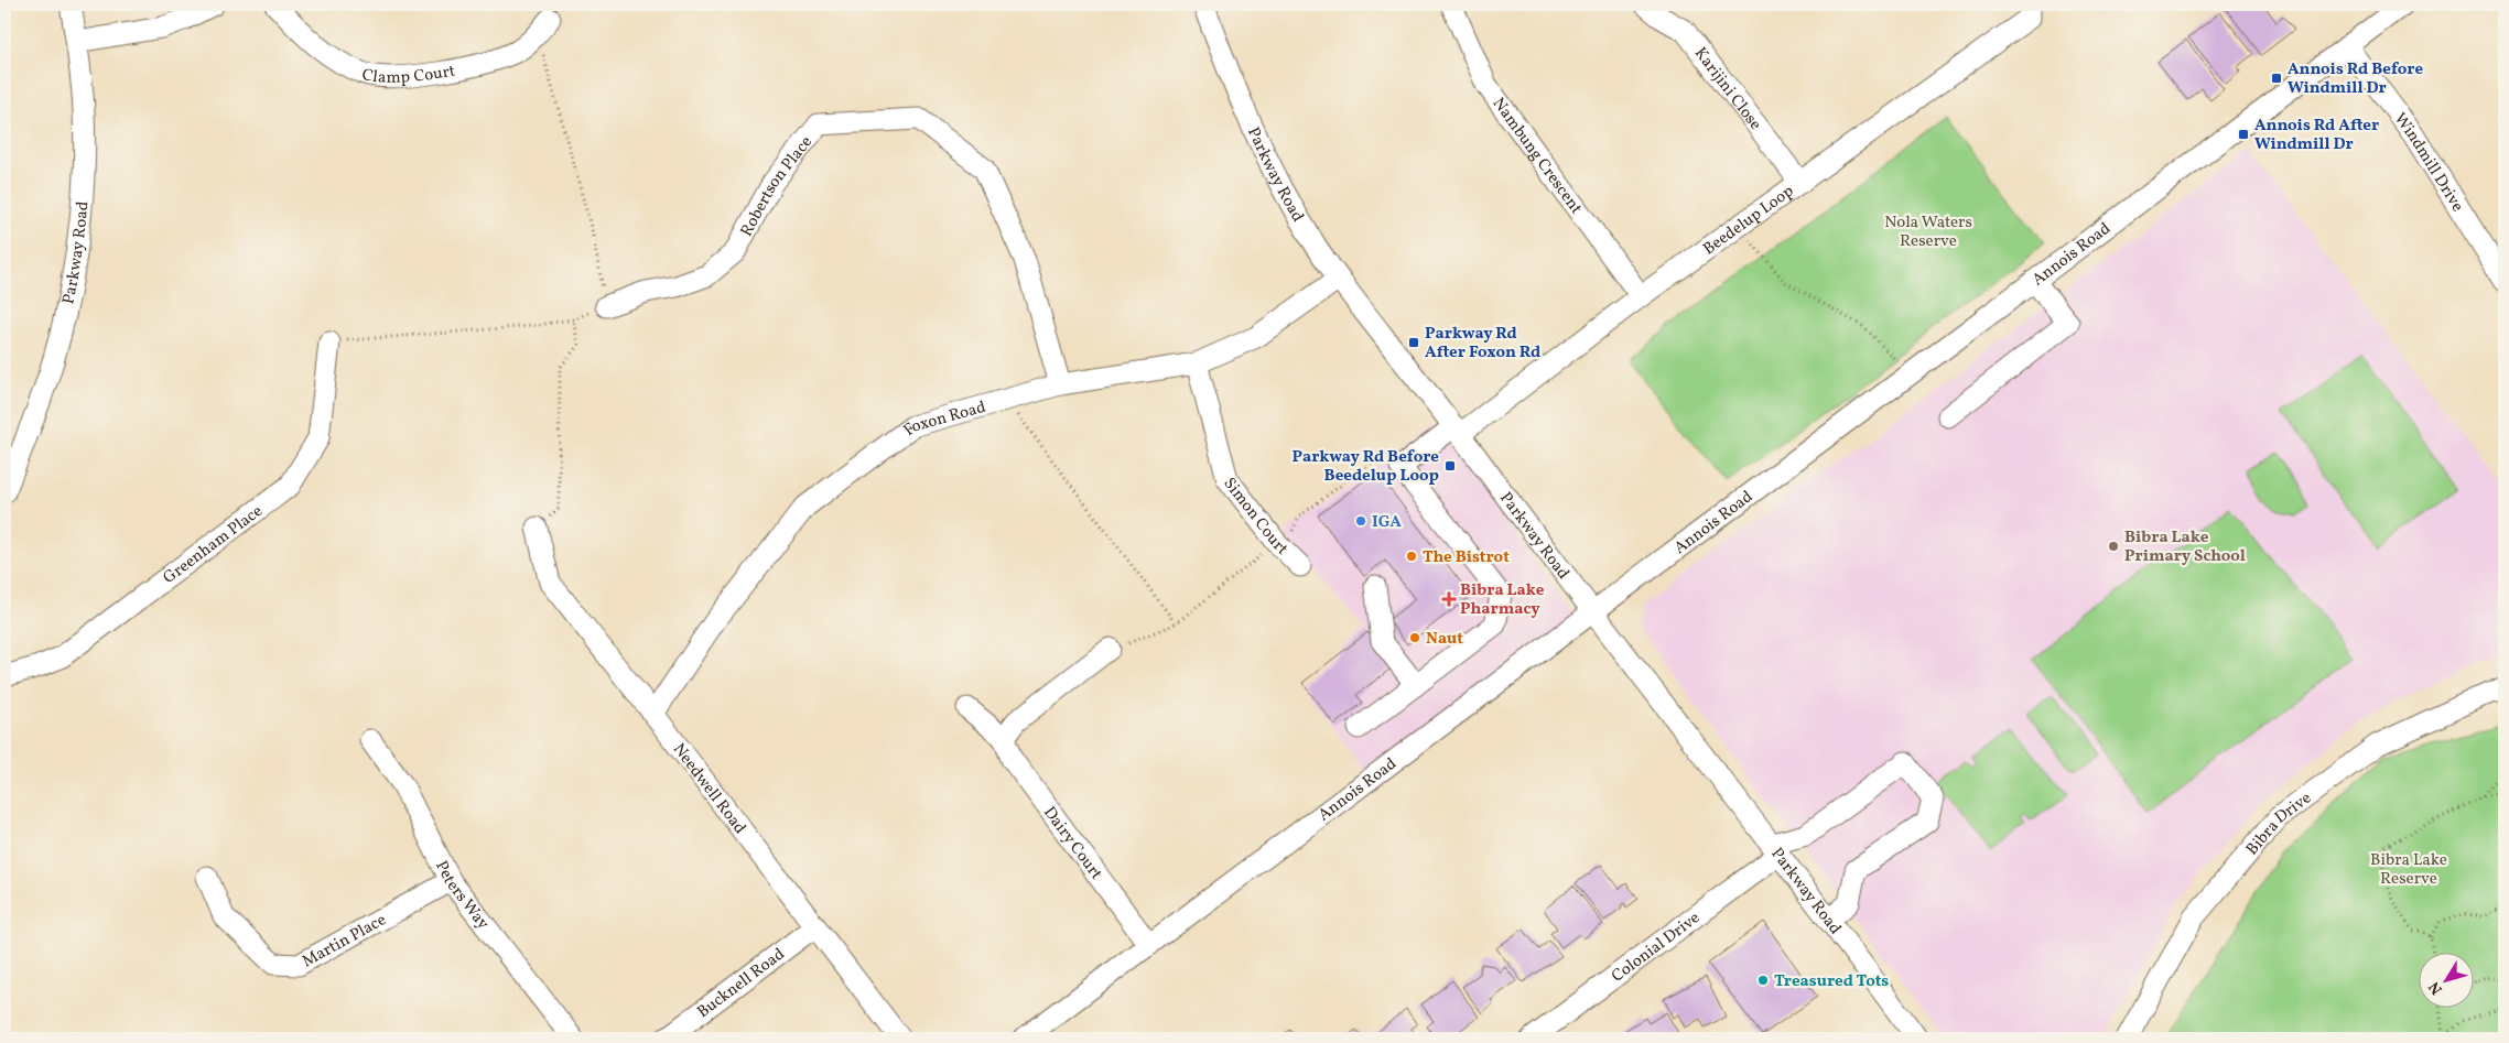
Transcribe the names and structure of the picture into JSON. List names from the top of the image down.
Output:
{
  "streets": {
    "street": [
      "Clamp Court",
      "Karijini Close",
      "Nambung Crescent",
      "Windmill Drive",
      "Parkway Road",
      "Robertson Place",
      "Beedelup Loop",
      "Annois Road",
      "Foxon Road",
      "Simon Court",
      "Greenham Place",
      "Needwell Road",
      "Bibra Drive",
      "Dairy Court",
      "Peters Way",
      "Martin Place",
      "Colonial Drive",
      "Bucknell Road"
    ]
  },
  "crossings": [
    ["Karijini Close", "Beedelup Loop"],
    ["Nambung Crescent", "Beedelup Loop"],
    ["Windmill Drive", "Annois Road"],
    ["Parkway Road", "Beedelup Loop"],
    ["Parkway Road", "Annois Road"],
    ["Parkway Road", "Foxon Road"],
    ["Parkway Road", "Colonial Drive"],
    ["Robertson Place", "Foxon Road"],
    ["Annois Road", "Dairy Court"],
    ["Foxon Road", "Simon Court"],
    ["Foxon Road", "Needwell Road"],
    ["Needwell Road", "Bucknell Road"],
    ["Peters Way", "Martin Place"]
  ],
  "parks": ["Nola Waters Reserve", "Bibra Lake Reserve"],
  "places": {
    "transit": [
      "Annois Rd Before Windmill Dr",
      "Annois Rd After Windmill Dr",
      "Parkway Rd After Foxon Rd",
      "Parkway Rd Before Beedelup Loop"
    ],
    "other": [
      "IGA",
      "Bibra Lake Primary School",
      "The Bistrot",
      "Naut",
      "Treasured Tots"
    ],
    "health": ["Bibra Lake Pharmacy"]
  },
  "north": "bottom left"
}
